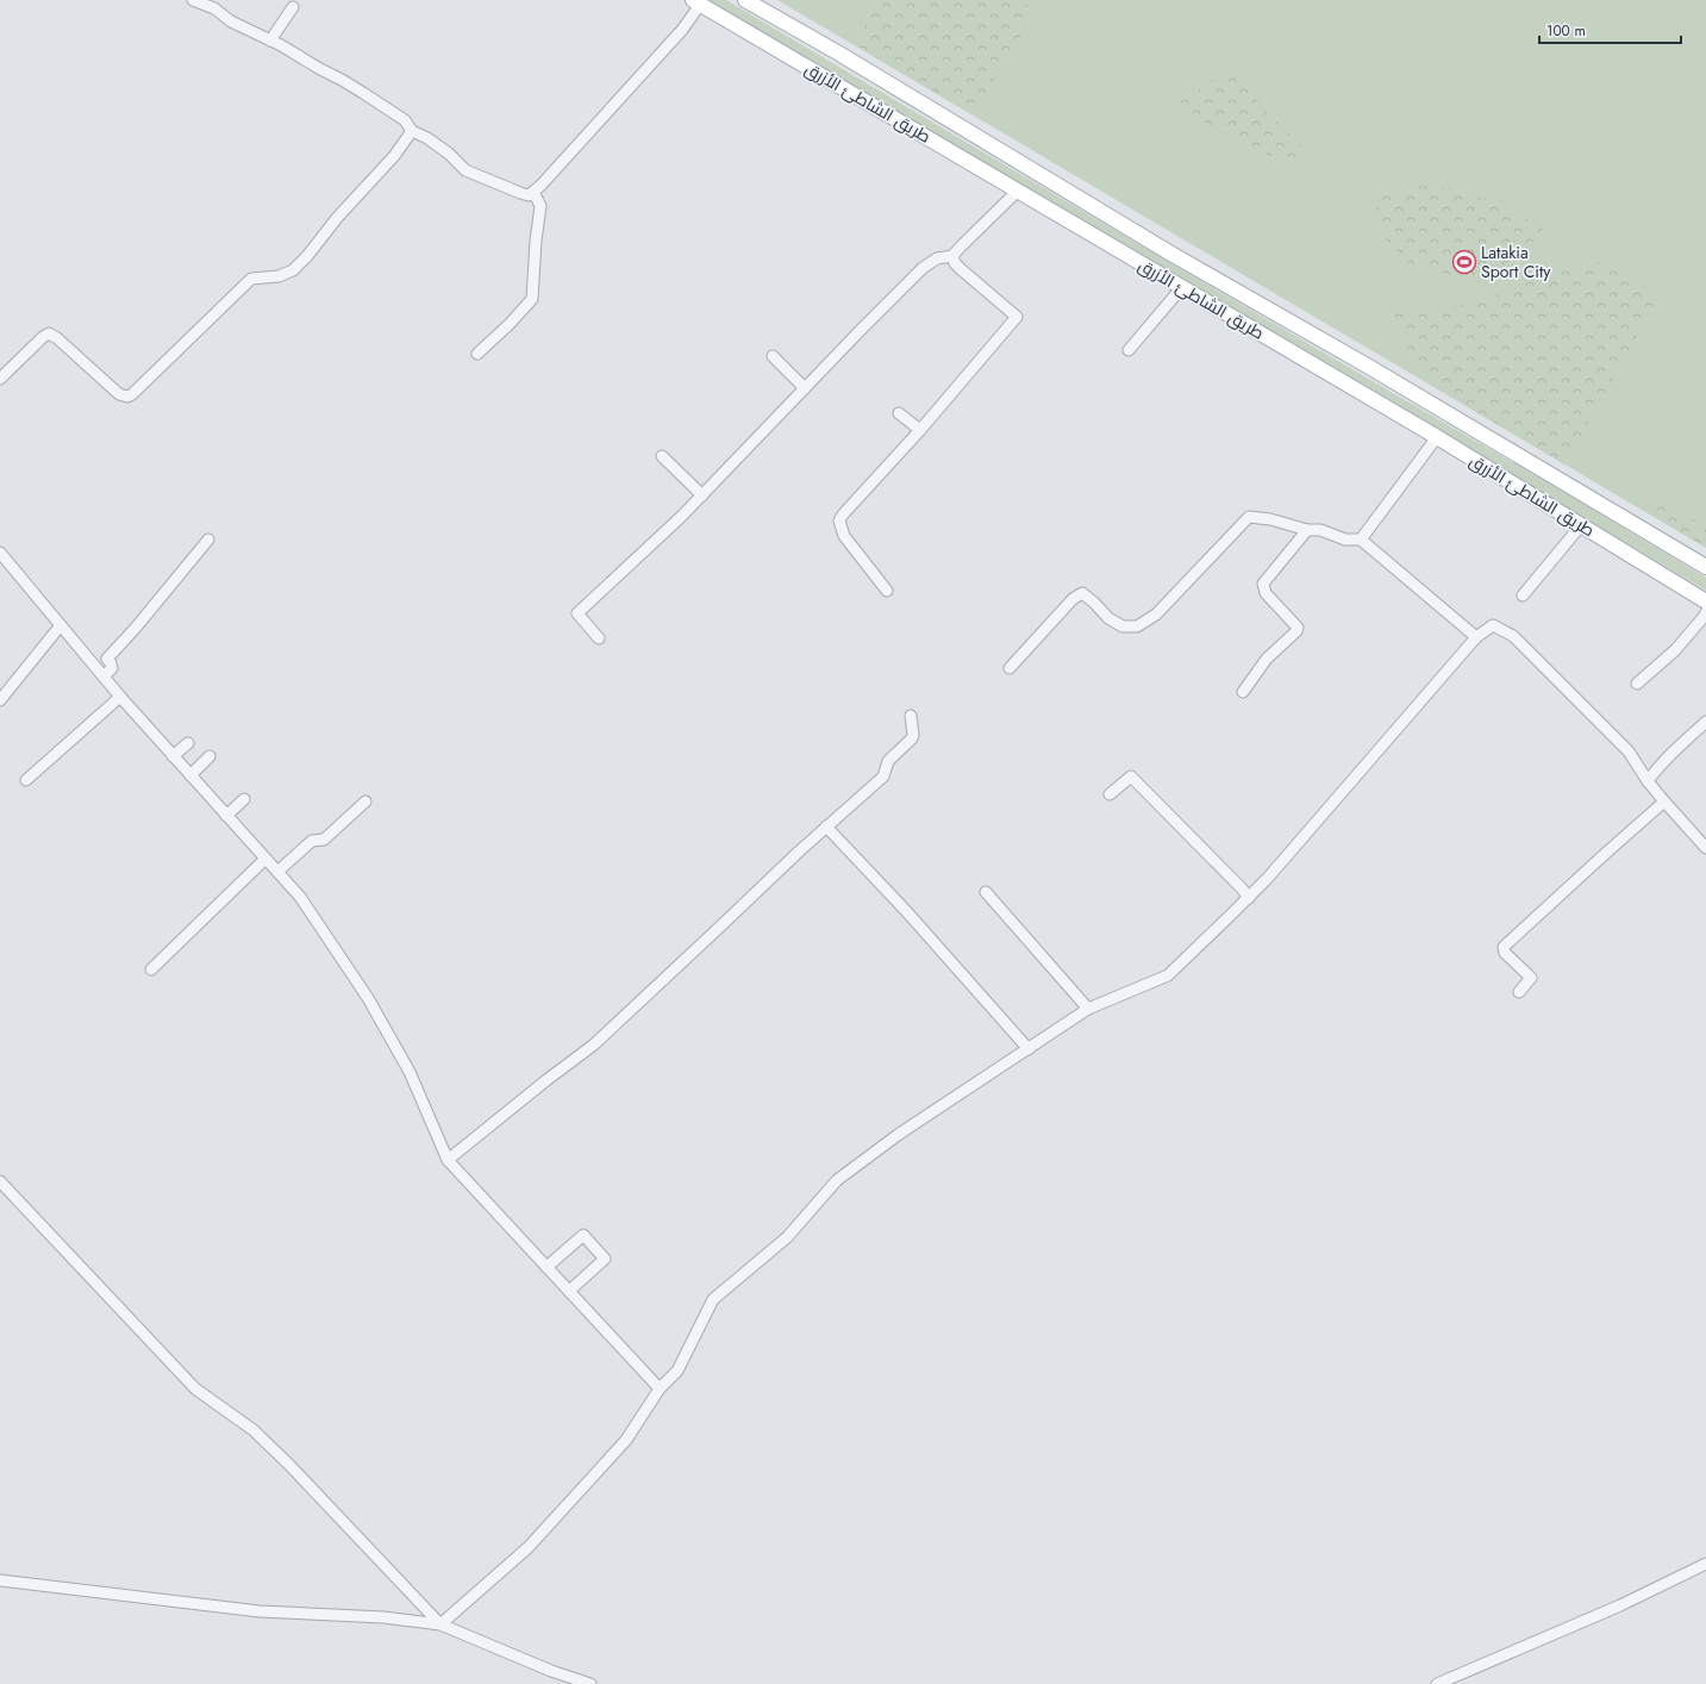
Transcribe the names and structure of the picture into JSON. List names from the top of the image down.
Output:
{
  "streets": {
    "main road": ["طريق الشاطئ الأزرق"]
  },
  "places": {
    "sports": ["Latakia Sport City"]
  },
  "scale_bar": "100 m"
}
